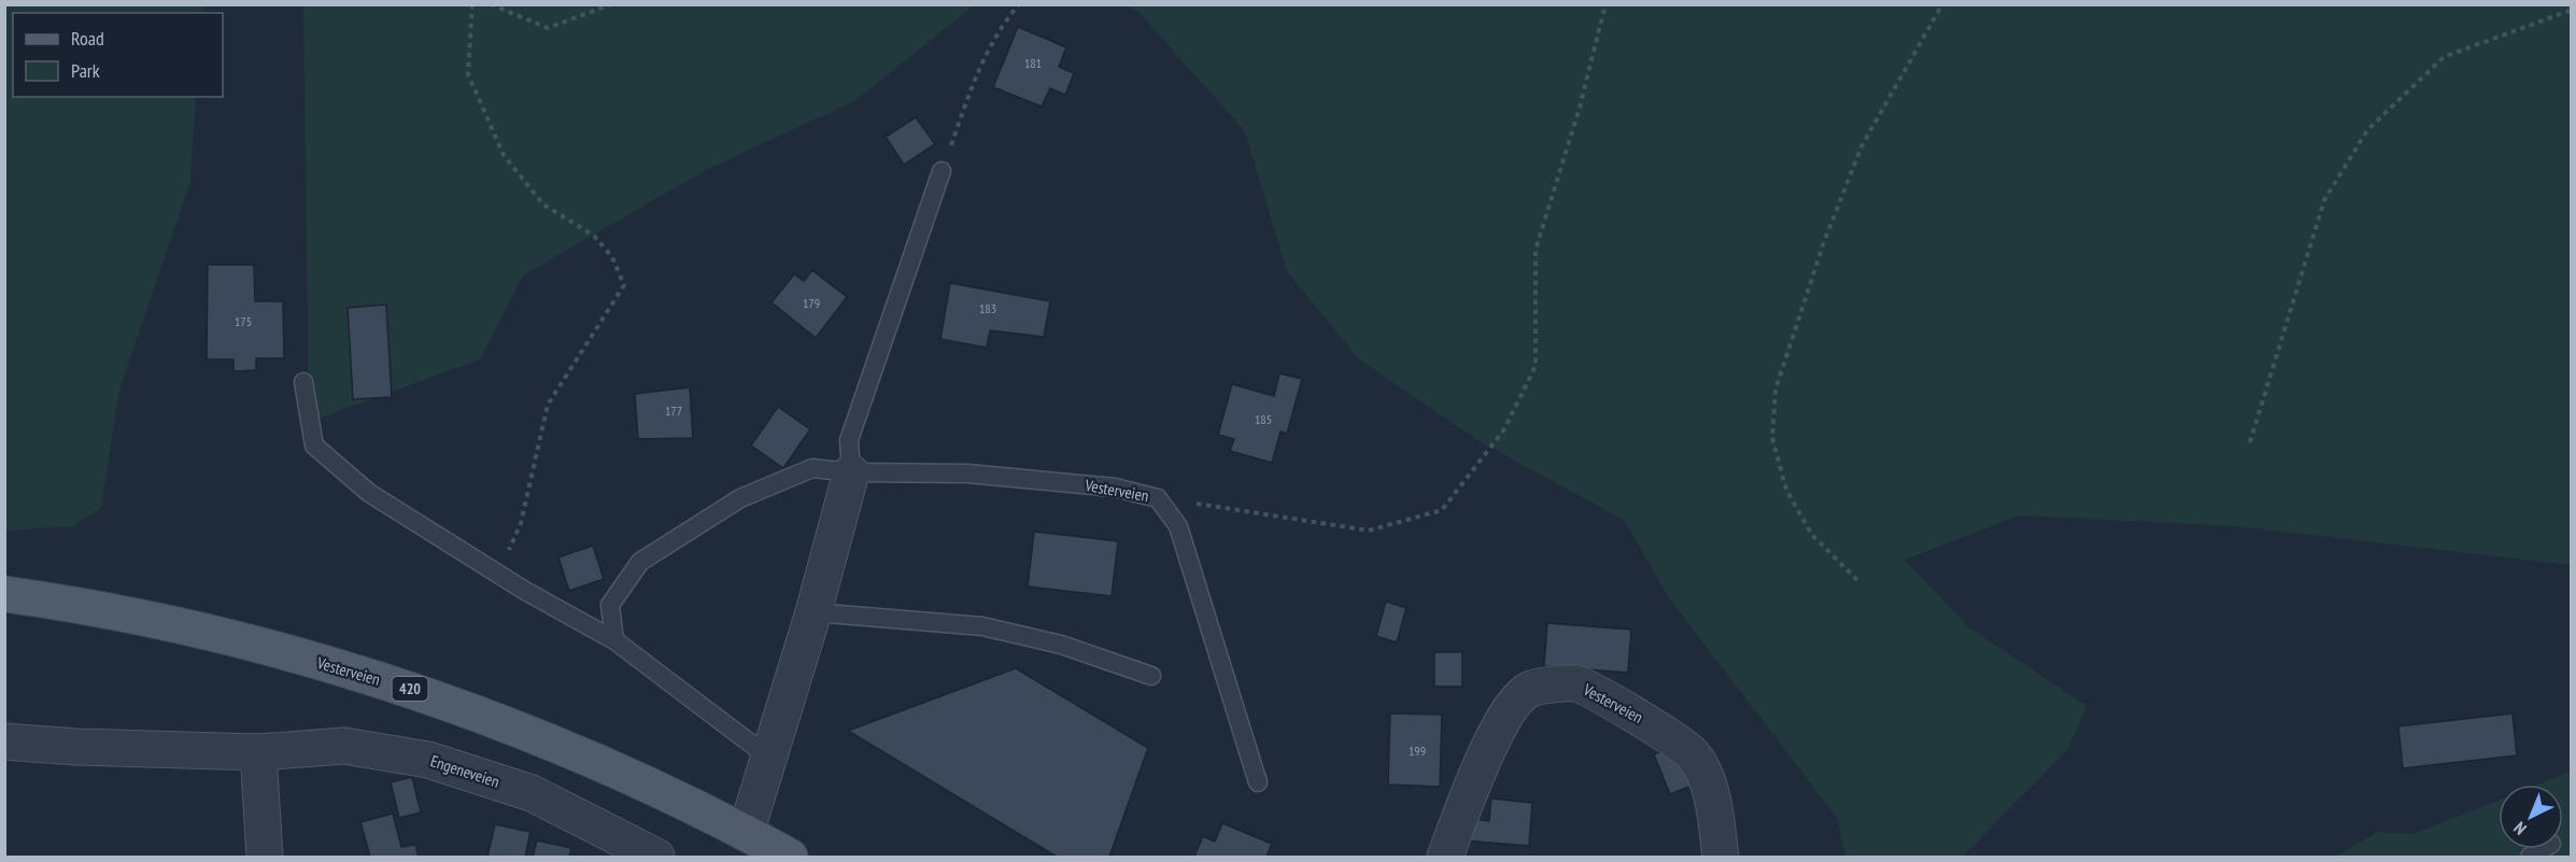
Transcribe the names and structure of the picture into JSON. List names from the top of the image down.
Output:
{
  "streets": {
    "main road": ["Vesterveien", "420"],
    "street": ["Engeneveien"]
  },
  "house_numbers": [
    "181",
    "179",
    "183",
    "175",
    "177",
    "185",
    "199"
  ],
  "legend": ["Road", "Park"],
  "north": "bottom left"
}
